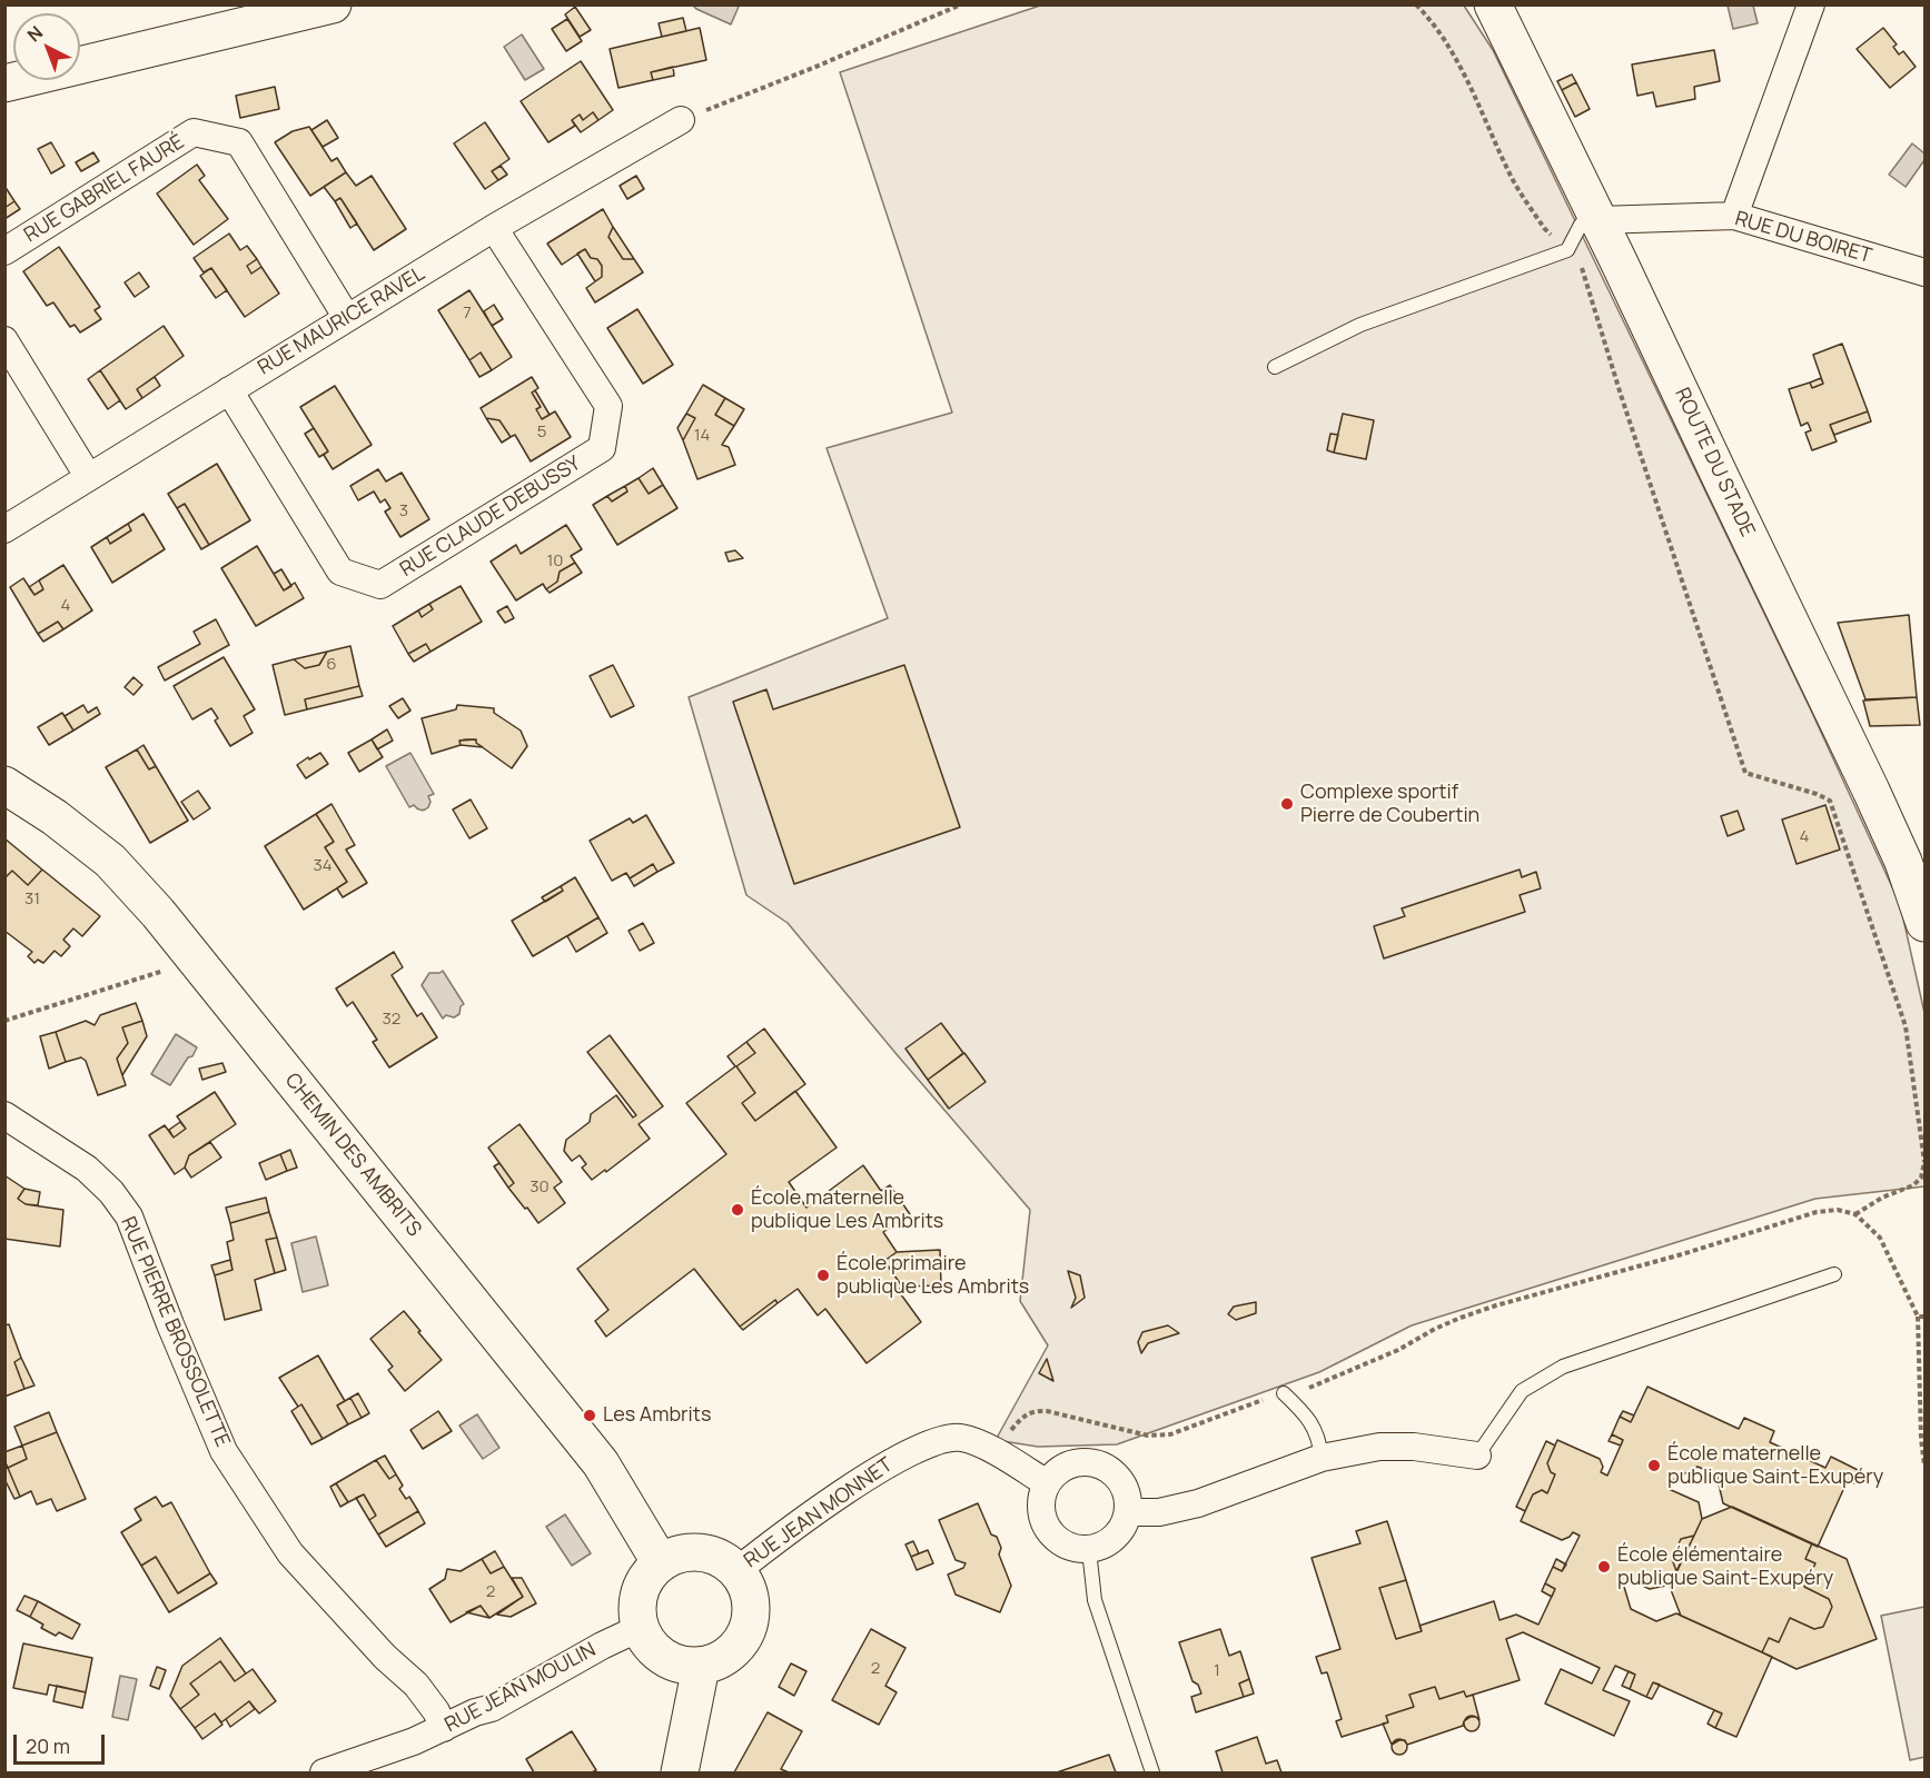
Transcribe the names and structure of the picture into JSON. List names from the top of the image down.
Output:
{
  "streets": {
    "street": [
      "RUE GABRIEL FAURÉ",
      "RUE DU BOIRET",
      "RUE MAURICE RAVEL",
      "ROUTE DU STADE",
      "RUE CLAUDE DEBUSSY",
      "CHEMIN DES AMBRITS",
      "RUE PIERRE BROSSOLETTE",
      "RUE JEAN MONNET",
      "RUE JEAN MOULIN"
    ]
  },
  "crossings": [
    ["RUE GABRIEL FAURÉ", "RUE MAURICE RAVEL"],
    ["RUE DU BOIRET", "ROUTE DU STADE"],
    ["RUE MAURICE RAVEL", "RUE CLAUDE DEBUSSY"],
    ["CHEMIN DES AMBRITS", "RUE JEAN MONNET"],
    ["CHEMIN DES AMBRITS", "RUE JEAN MOULIN"],
    ["RUE PIERRE BROSSOLETTE", "RUE JEAN MOULIN"],
    ["RUE JEAN MONNET", "RUE JEAN MOULIN"]
  ],
  "places": [
    "Complexe sportif Pierre de Coubertin",
    "École maternelle publique Les Ambrits",
    "École primaire publique Les Ambrits",
    "Les Ambrits",
    "École maternelle publique Saint-Exupéry",
    "École élémentaire publique Saint-Exupéry"
  ],
  "house_numbers": [
    "7",
    "5",
    "14",
    "3",
    "10",
    "4",
    "6",
    "4",
    "34",
    "31",
    "32",
    "30",
    "2",
    "2",
    "1"
  ],
  "scale_bar": "20 m",
  "north": "top left"
}
